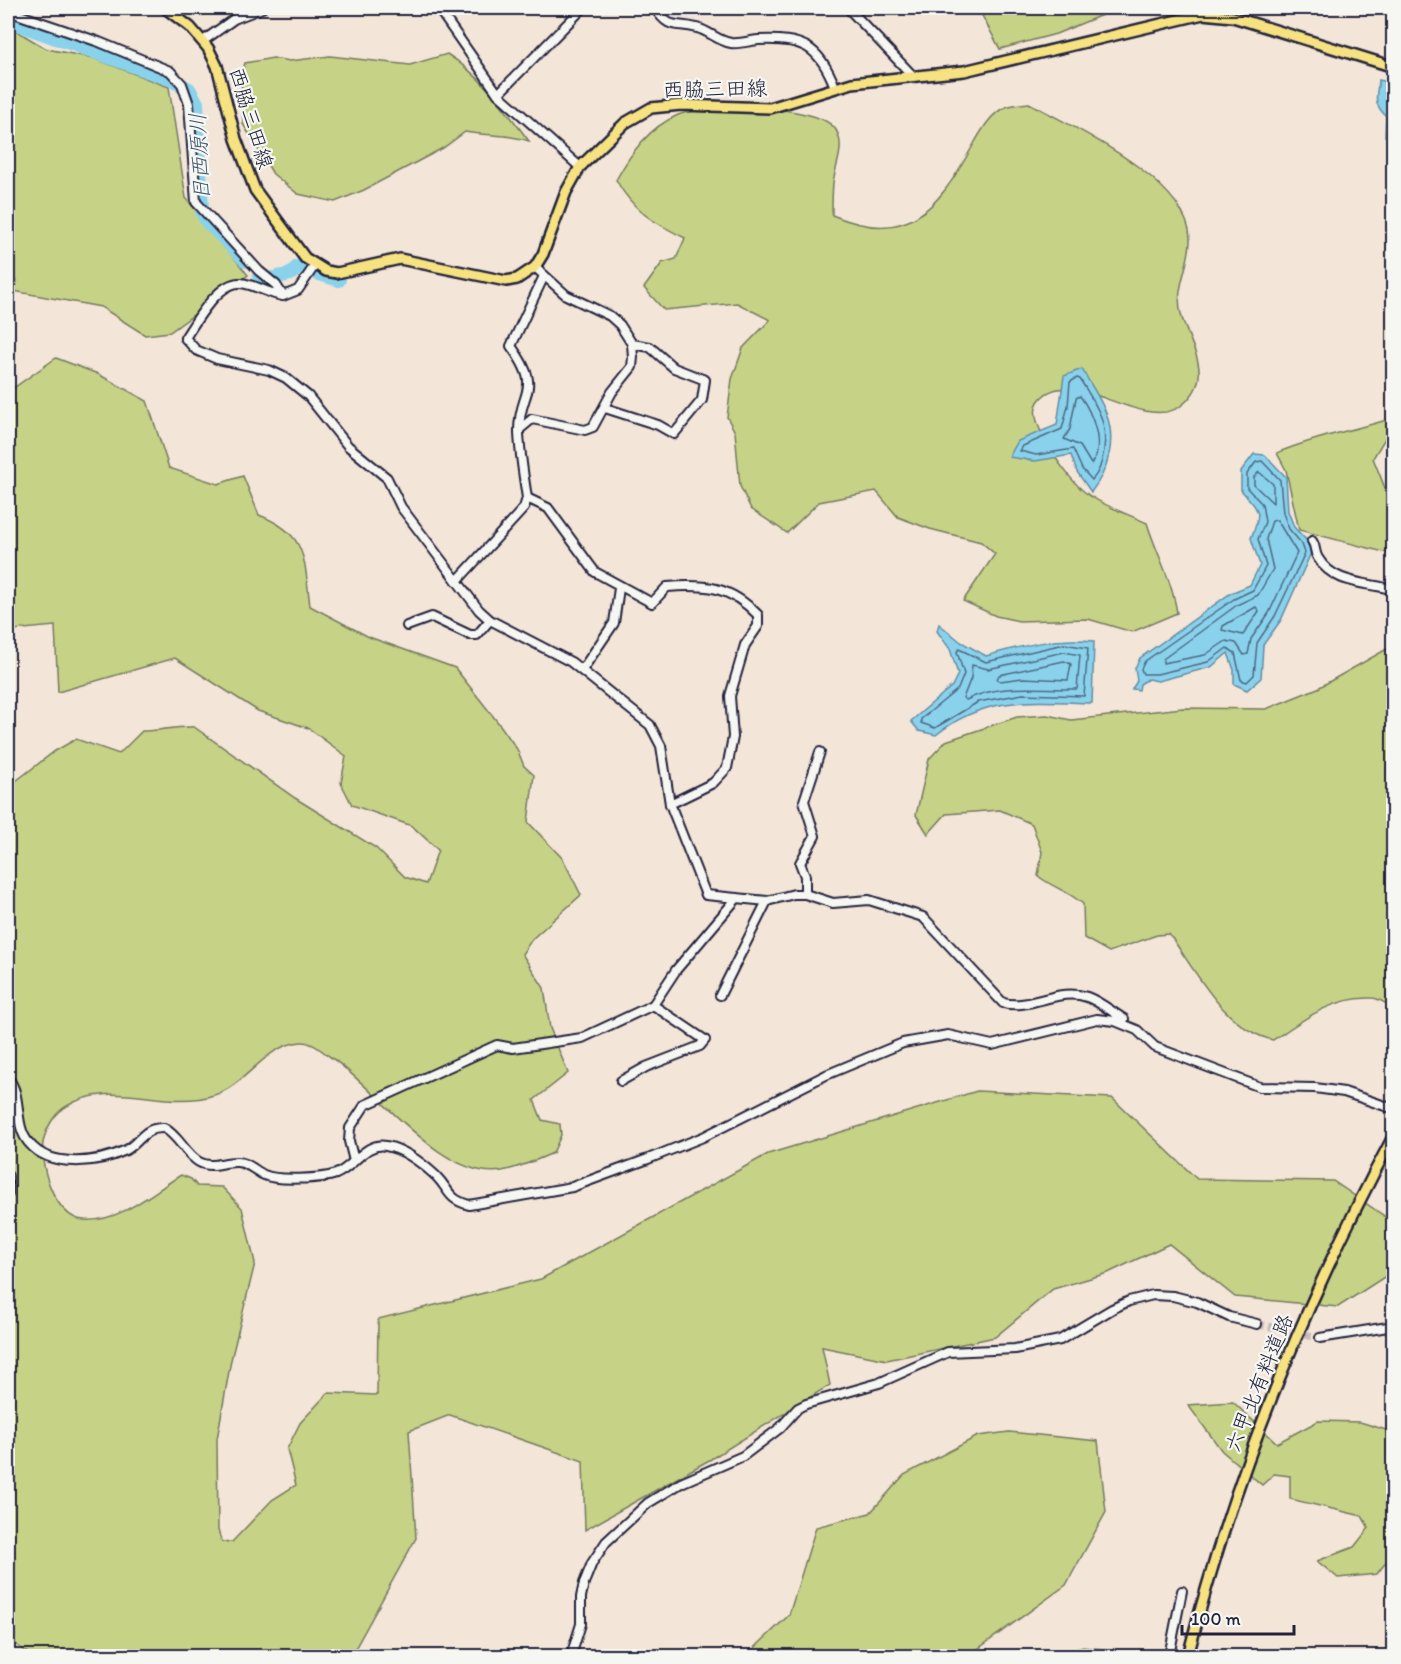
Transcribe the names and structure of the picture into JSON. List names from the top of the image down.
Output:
{
  "streets": {
    "main road": ["西脇三田線", "六甲北有料道路"]
  },
  "water": ["日西原川"],
  "scale_bar": "100 m"
}
